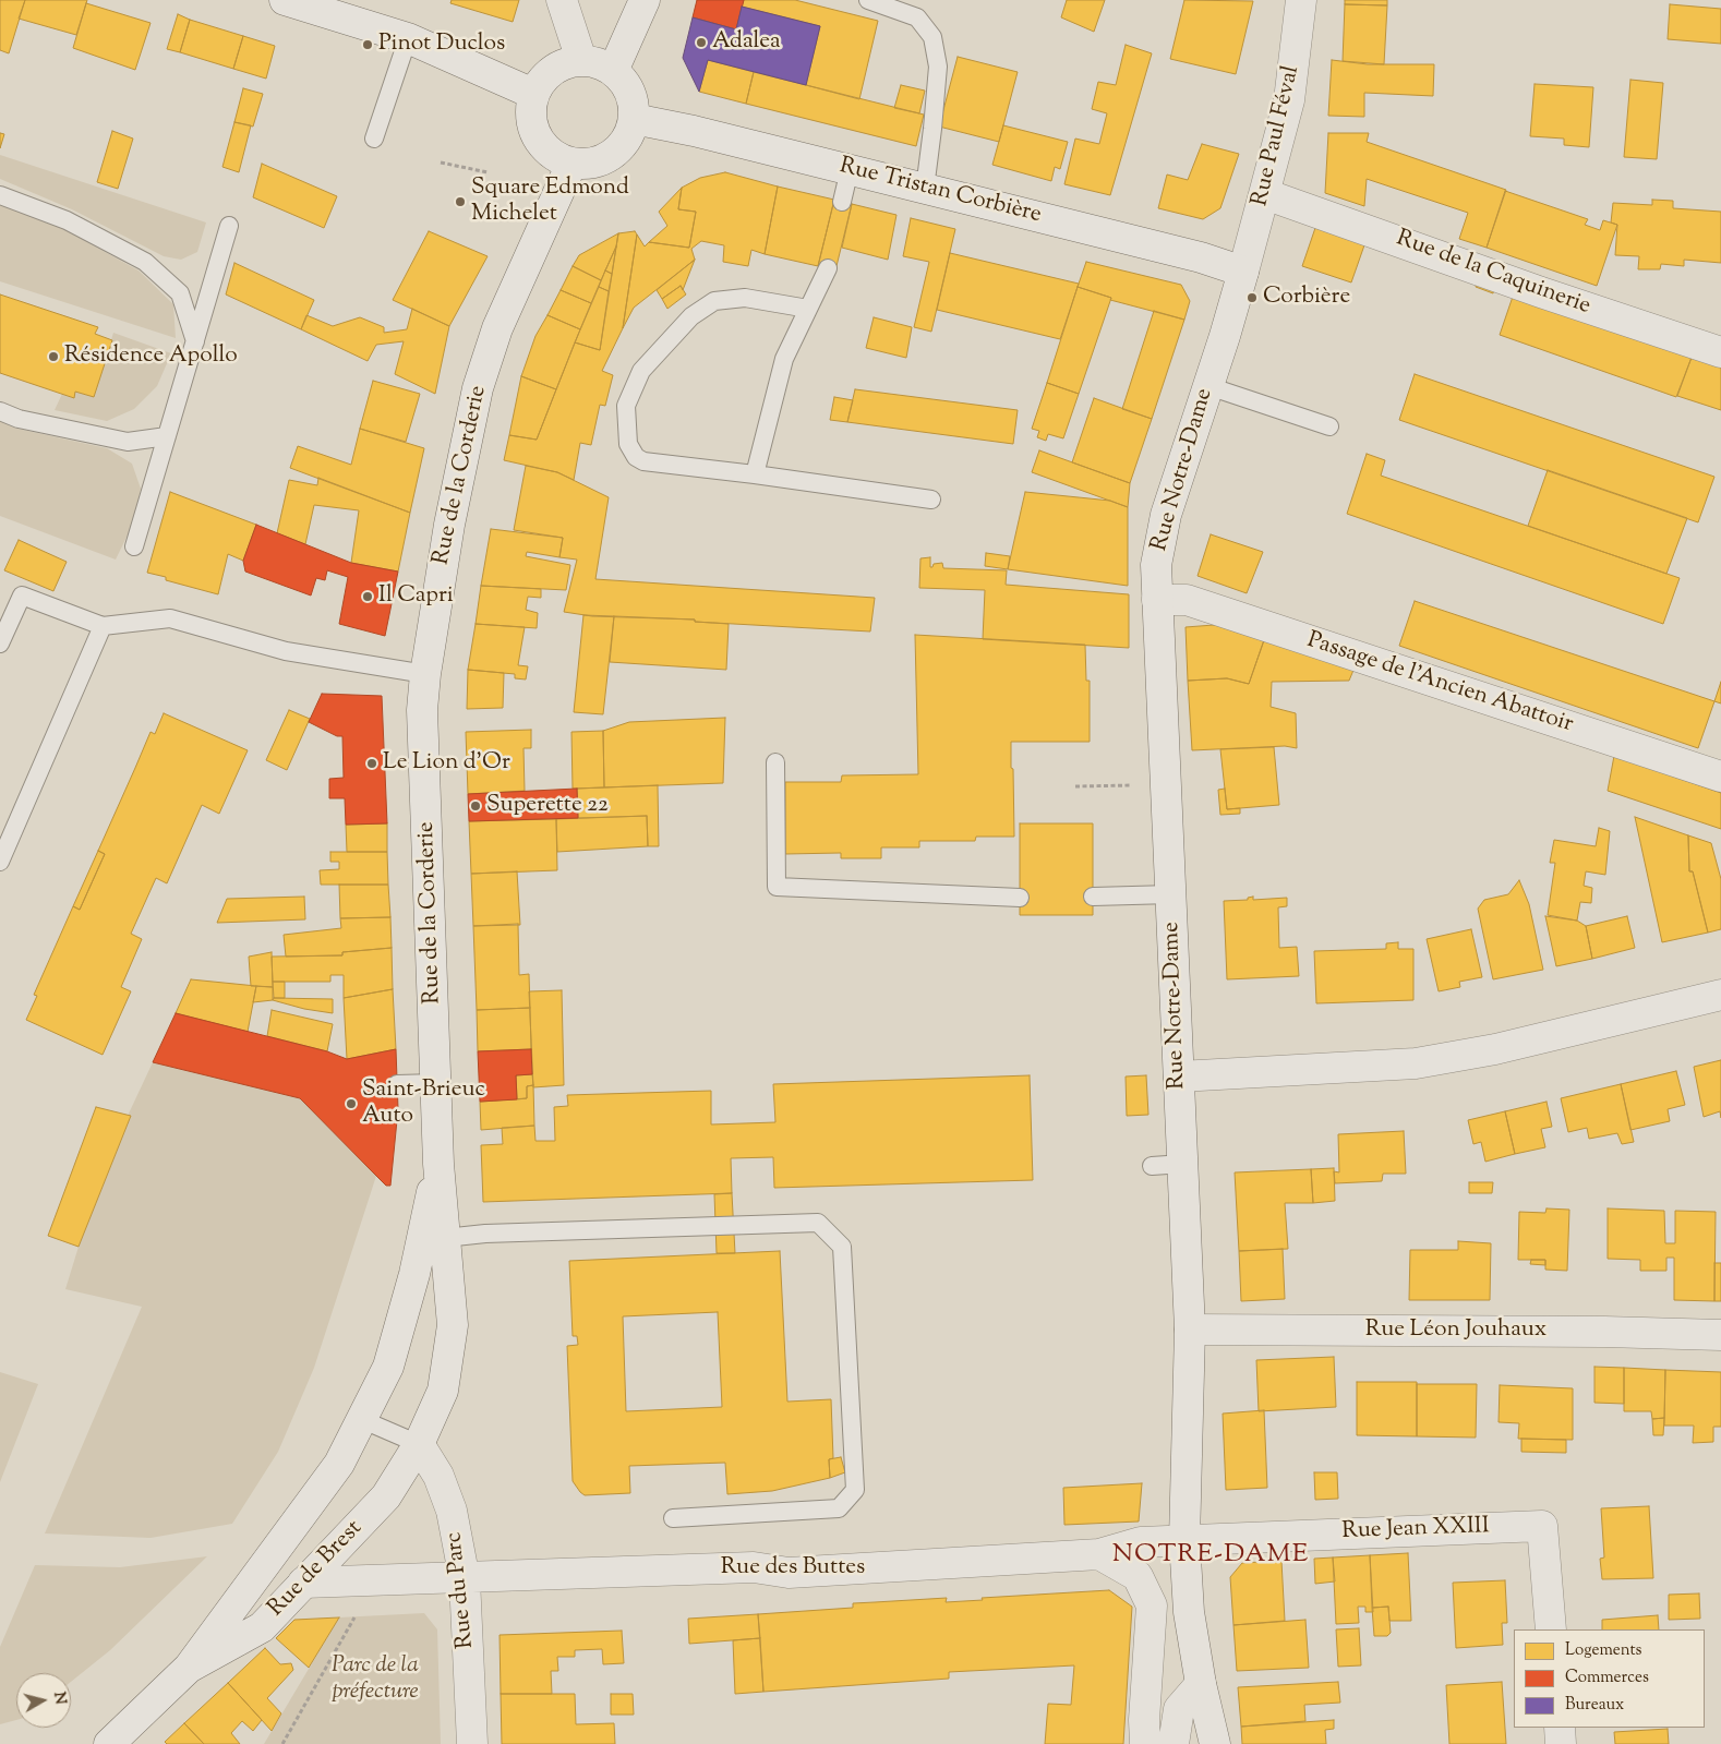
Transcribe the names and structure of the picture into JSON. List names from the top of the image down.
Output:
{
  "streets": {
    "street": [
      "Rue Paul Féval",
      "Rue Tristan Corbière",
      "Rue de la Caquinerie",
      "Rue Notre-Dame",
      "Rue de la Corderie",
      "Passage de l'Ancien Abattoir",
      "Rue Léon Jouhaux",
      "Rue Jean XXIII",
      "Rue des Buttes",
      "Rue de Brest",
      "Rue du Parc"
    ]
  },
  "crossings": [
    ["Rue Paul Féval", "Rue Tristan Corbière"],
    ["Rue Paul Féval", "Rue de la Caquinerie"],
    ["Rue Paul Féval", "Rue Notre-Dame"],
    ["Rue Tristan Corbière", "Rue Notre-Dame"],
    ["Rue Tristan Corbière", "Rue de la Corderie"],
    ["Rue Notre-Dame", "Passage de l'Ancien Abattoir"],
    ["Rue Notre-Dame", "Rue Léon Jouhaux"],
    ["Rue Notre-Dame", "Rue Jean XXIII"],
    ["Rue Notre-Dame", "Rue des Buttes"],
    ["Rue de la Corderie", "Rue de Brest"],
    ["Rue de la Corderie", "Rue du Parc"],
    ["Rue Jean XXIII", "Rue des Buttes"],
    ["Rue des Buttes", "Rue de Brest"],
    ["Rue des Buttes", "Rue du Parc"],
    ["Rue de Brest", "Rue du Parc"]
  ],
  "districts": ["NOTRE-DAME"],
  "parks": ["Parc de la préfecture"],
  "places": [
    "Adalea",
    "Pinot Duclos",
    "Square Edmond Michelet",
    "Corbière",
    "Résidence Apollo",
    "Il Capri",
    "Le Lion d'Or",
    "Superette 22",
    "Saint-Brieuc Auto"
  ],
  "legend": ["Logements", "Commerces", "Bureaux"],
  "north": "right"
}
